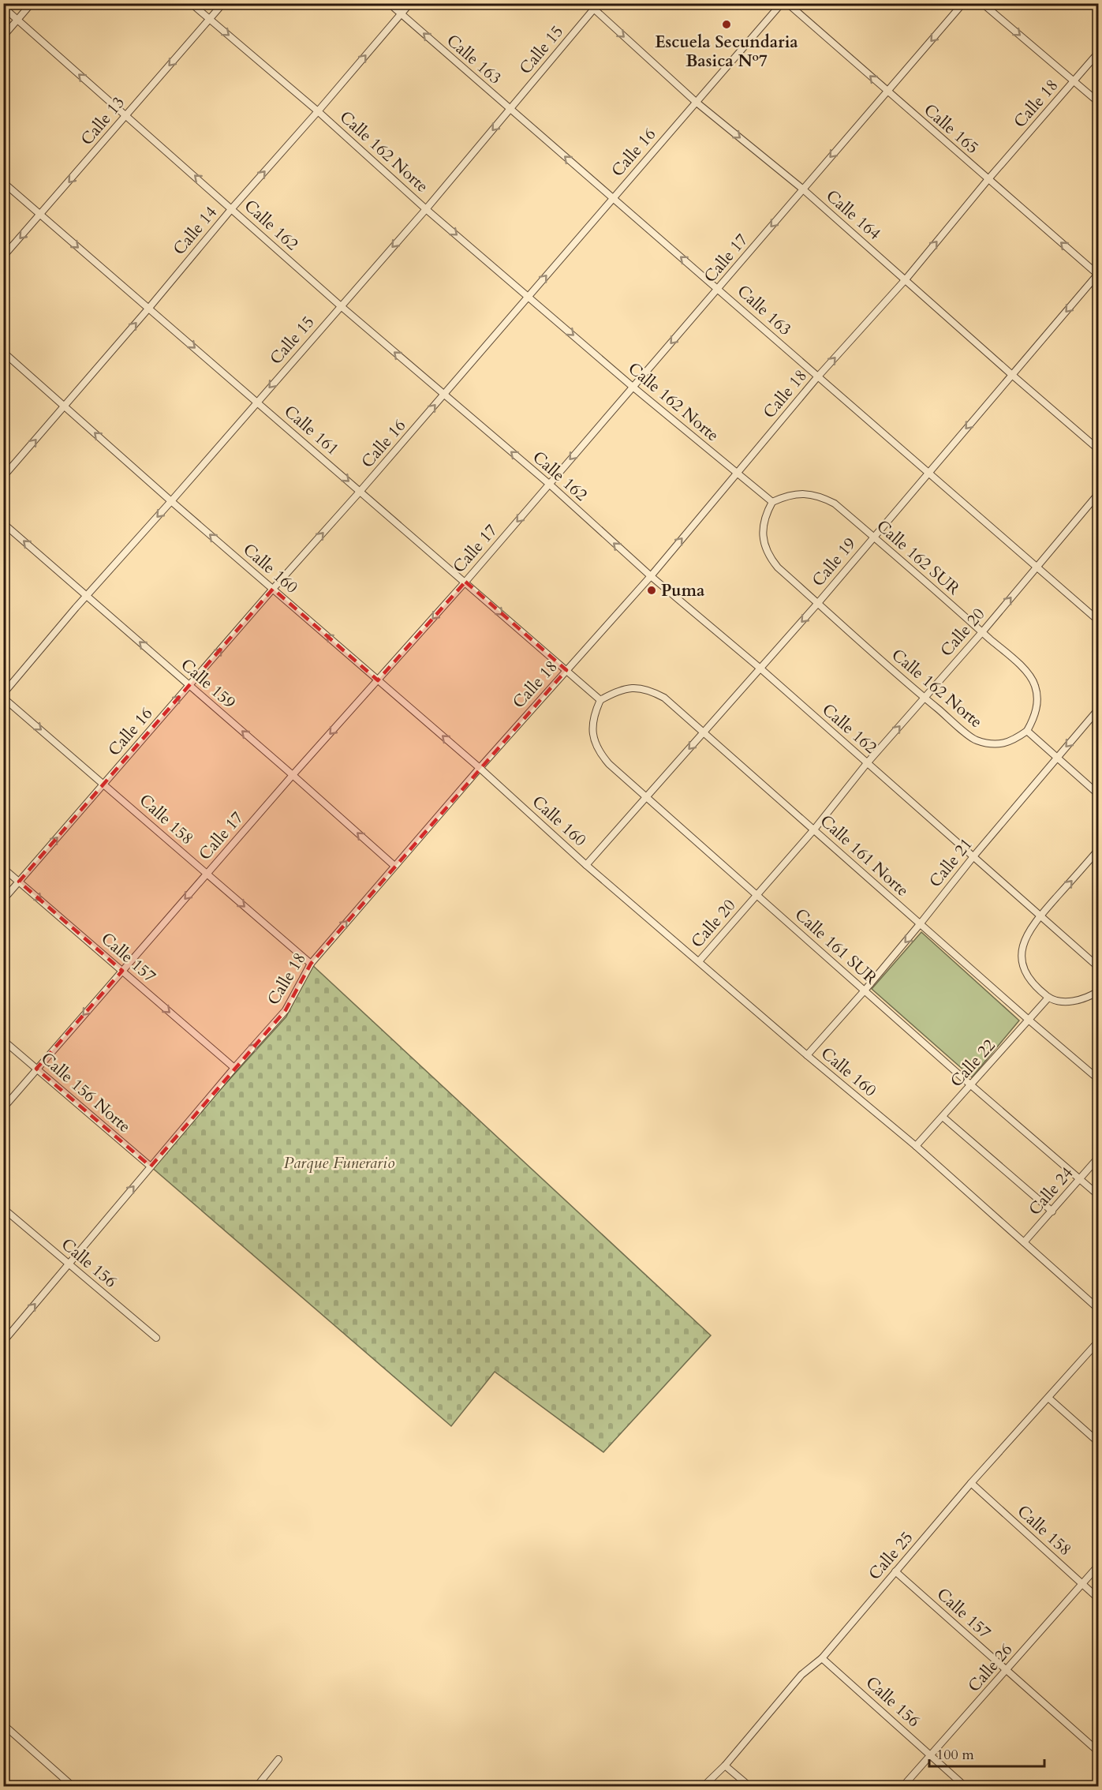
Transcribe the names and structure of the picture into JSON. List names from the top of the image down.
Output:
{
  "streets": {
    "street": [
      "Calle 15",
      "Calle 163",
      "Calle 18",
      "Calle 13",
      "Calle 165",
      "Calle 162 Norte",
      "Calle 16",
      "Calle 164",
      "Calle 162",
      "Calle 14",
      "Calle 17",
      "Calle 161",
      "Calle 162 SUR",
      "Calle 19",
      "Calle 160",
      "Calle 20",
      "Calle 159",
      "Calle 158",
      "Calle 161 Norte",
      "Calle 21",
      "Calle 161 SUR",
      "Calle 157",
      "Calle 22",
      "Calle 156 Norte",
      "Calle 24",
      "Calle 156",
      "Calle 25",
      "Calle 26"
    ]
  },
  "crossings": [
    ["Calle 15", "Calle 163"],
    ["Calle 15", "Calle 162 Norte"],
    ["Calle 15", "Calle 164"],
    ["Calle 15", "Calle 162"],
    ["Calle 15", "Calle 161"],
    ["Calle 15", "Calle 160"],
    ["Calle 15", "Calle 159"],
    ["Calle 163", "Calle 18"],
    ["Calle 163", "Calle 16"],
    ["Calle 163", "Calle 14"],
    ["Calle 163", "Calle 17"],
    ["Calle 163", "Calle 19"],
    ["Calle 163", "Calle 20"],
    ["Calle 18", "Calle 165"],
    ["Calle 18", "Calle 162 Norte"],
    ["Calle 18", "Calle 164"],
    ["Calle 18", "Calle 162"],
    ["Calle 18", "Calle 161"],
    ["Calle 18", "Calle 160"],
    ["Calle 18", "Calle 159"],
    ["Calle 18", "Calle 158"],
    ["Calle 18", "Calle 157"],
    ["Calle 18", "Calle 156 Norte"],
    ["Calle 18", "Calle 156"],
    ["Calle 13", "Calle 162 Norte"],
    ["Calle 13", "Calle 162"],
    ["Calle 13", "Calle 161"],
    ["Calle 165", "Calle 17"],
    ["Calle 165", "Calle 19"],
    ["Calle 162 Norte", "Calle 16"],
    ["Calle 162 Norte", "Calle 14"],
    ["Calle 162 Norte", "Calle 17"],
    ["Calle 162 Norte", "Calle 162 SUR"],
    ["Calle 162 Norte", "Calle 19"],
    ["Calle 162 Norte", "Calle 20"],
    ["Calle 16", "Calle 164"],
    ["Calle 16", "Calle 162"],
    ["Calle 16", "Calle 161"],
    ["Calle 16", "Calle 160"],
    ["Calle 16", "Calle 159"],
    ["Calle 16", "Calle 158"],
    ["Calle 16", "Calle 157"],
    ["Calle 164", "Calle 17"],
    ["Calle 164", "Calle 19"],
    ["Calle 162", "Calle 14"],
    ["Calle 162", "Calle 17"],
    ["Calle 162", "Calle 19"],
    ["Calle 162", "Calle 20"],
    ["Calle 162", "Calle 21"],
    ["Calle 14", "Calle 161"],
    ["Calle 14", "Calle 160"],
    ["Calle 17", "Calle 161"],
    ["Calle 17", "Calle 160"],
    ["Calle 17", "Calle 159"],
    ["Calle 17", "Calle 158"],
    ["Calle 17", "Calle 157"],
    ["Calle 17", "Calle 156 Norte"],
    ["Calle 161", "Calle 19"],
    ["Calle 161", "Calle 161 Norte"],
    ["Calle 161", "Calle 161 SUR"],
    ["Calle 162 SUR", "Calle 19"],
    ["Calle 162 SUR", "Calle 20"],
    ["Calle 19", "Calle 160"],
    ["Calle 19", "Calle 161 Norte"],
    ["Calle 19", "Calle 161 SUR"],
    ["Calle 160", "Calle 20"],
    ["Calle 160", "Calle 21"],
    ["Calle 160", "Calle 22"],
    ["Calle 160", "Calle 24"],
    ["Calle 20", "Calle 161 Norte"],
    ["Calle 20", "Calle 161 SUR"],
    ["Calle 158", "Calle 25"],
    ["Calle 158", "Calle 26"],
    ["Calle 161 Norte", "Calle 21"],
    ["Calle 161 Norte", "Calle 161 SUR"],
    ["Calle 161 Norte", "Calle 22"],
    ["Calle 21", "Calle 161 SUR"],
    ["Calle 161 SUR", "Calle 22"],
    ["Calle 161 SUR", "Calle 24"],
    ["Calle 157", "Calle 25"],
    ["Calle 157", "Calle 26"],
    ["Calle 156", "Calle 25"],
    ["Calle 156", "Calle 26"]
  ],
  "one_way": [
    "Calle 15",
    "Calle 163",
    "Calle 18",
    "Calle 13",
    "Calle 165",
    "Calle 162 Norte",
    "Calle 16",
    "Calle 164",
    "Calle 162",
    "Calle 14",
    "Calle 17",
    "Calle 161",
    "Calle 19",
    "Calle 160",
    "Calle 159",
    "Calle 158",
    "Calle 157"
  ],
  "parks": ["Parque Funerario"],
  "places": ["Escuela Secundaria Basica Nº7", "Puma"],
  "scale_bar": "100 m"
}
